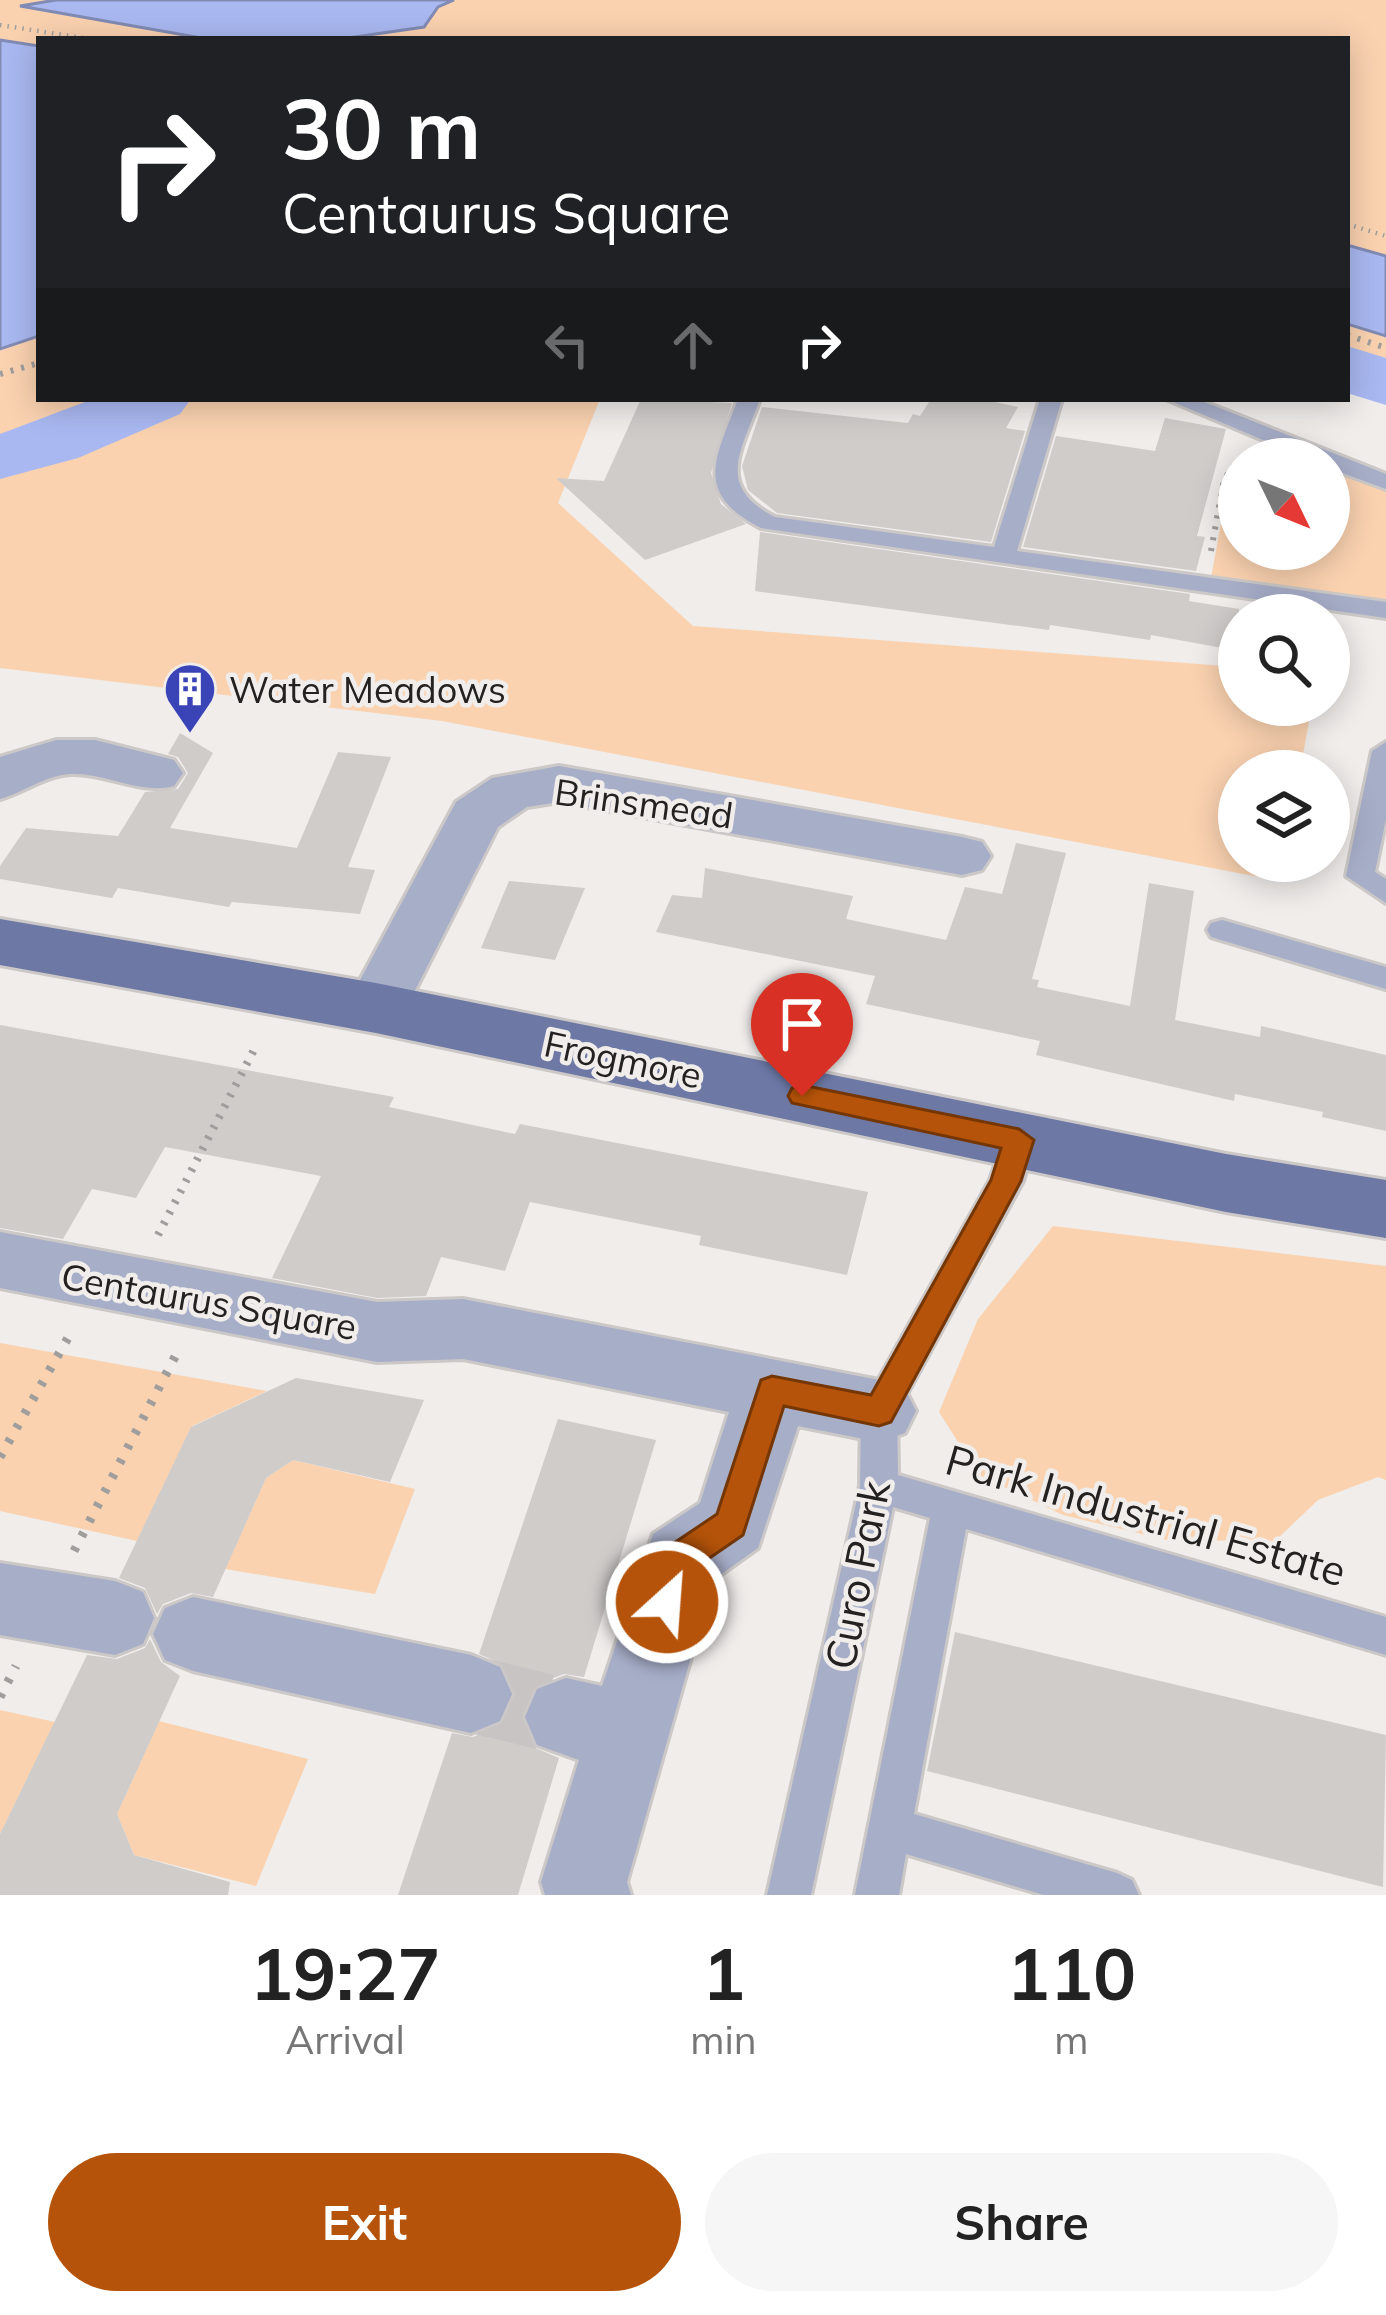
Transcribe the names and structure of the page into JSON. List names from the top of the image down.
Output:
{
  "streets": {
    "main road": ["Frogmore"],
    "street": ["Brinsmead", "Centaurus Square"],
    "lane": ["Park Industrial Estate", "Curo Park"]
  },
  "crossings": [
    ["Brinsmead", "Frogmore"],
    ["Frogmore", "Curo Park"],
    ["Centaurus Square", "Curo Park"],
    ["Park Industrial Estate", "Curo Park"]
  ],
  "places": {
    "building": ["Water Meadows"]
  },
  "north": "bottom right",
  "page": {
    "turn": ["30 m", "Centaurus Square"],
    "eta": [
      "19:27",
      "Arrival",
      "1",
      "min",
      "110",
      "m"
    ],
    "buttons": ["Exit", "Share"]
  }
}
